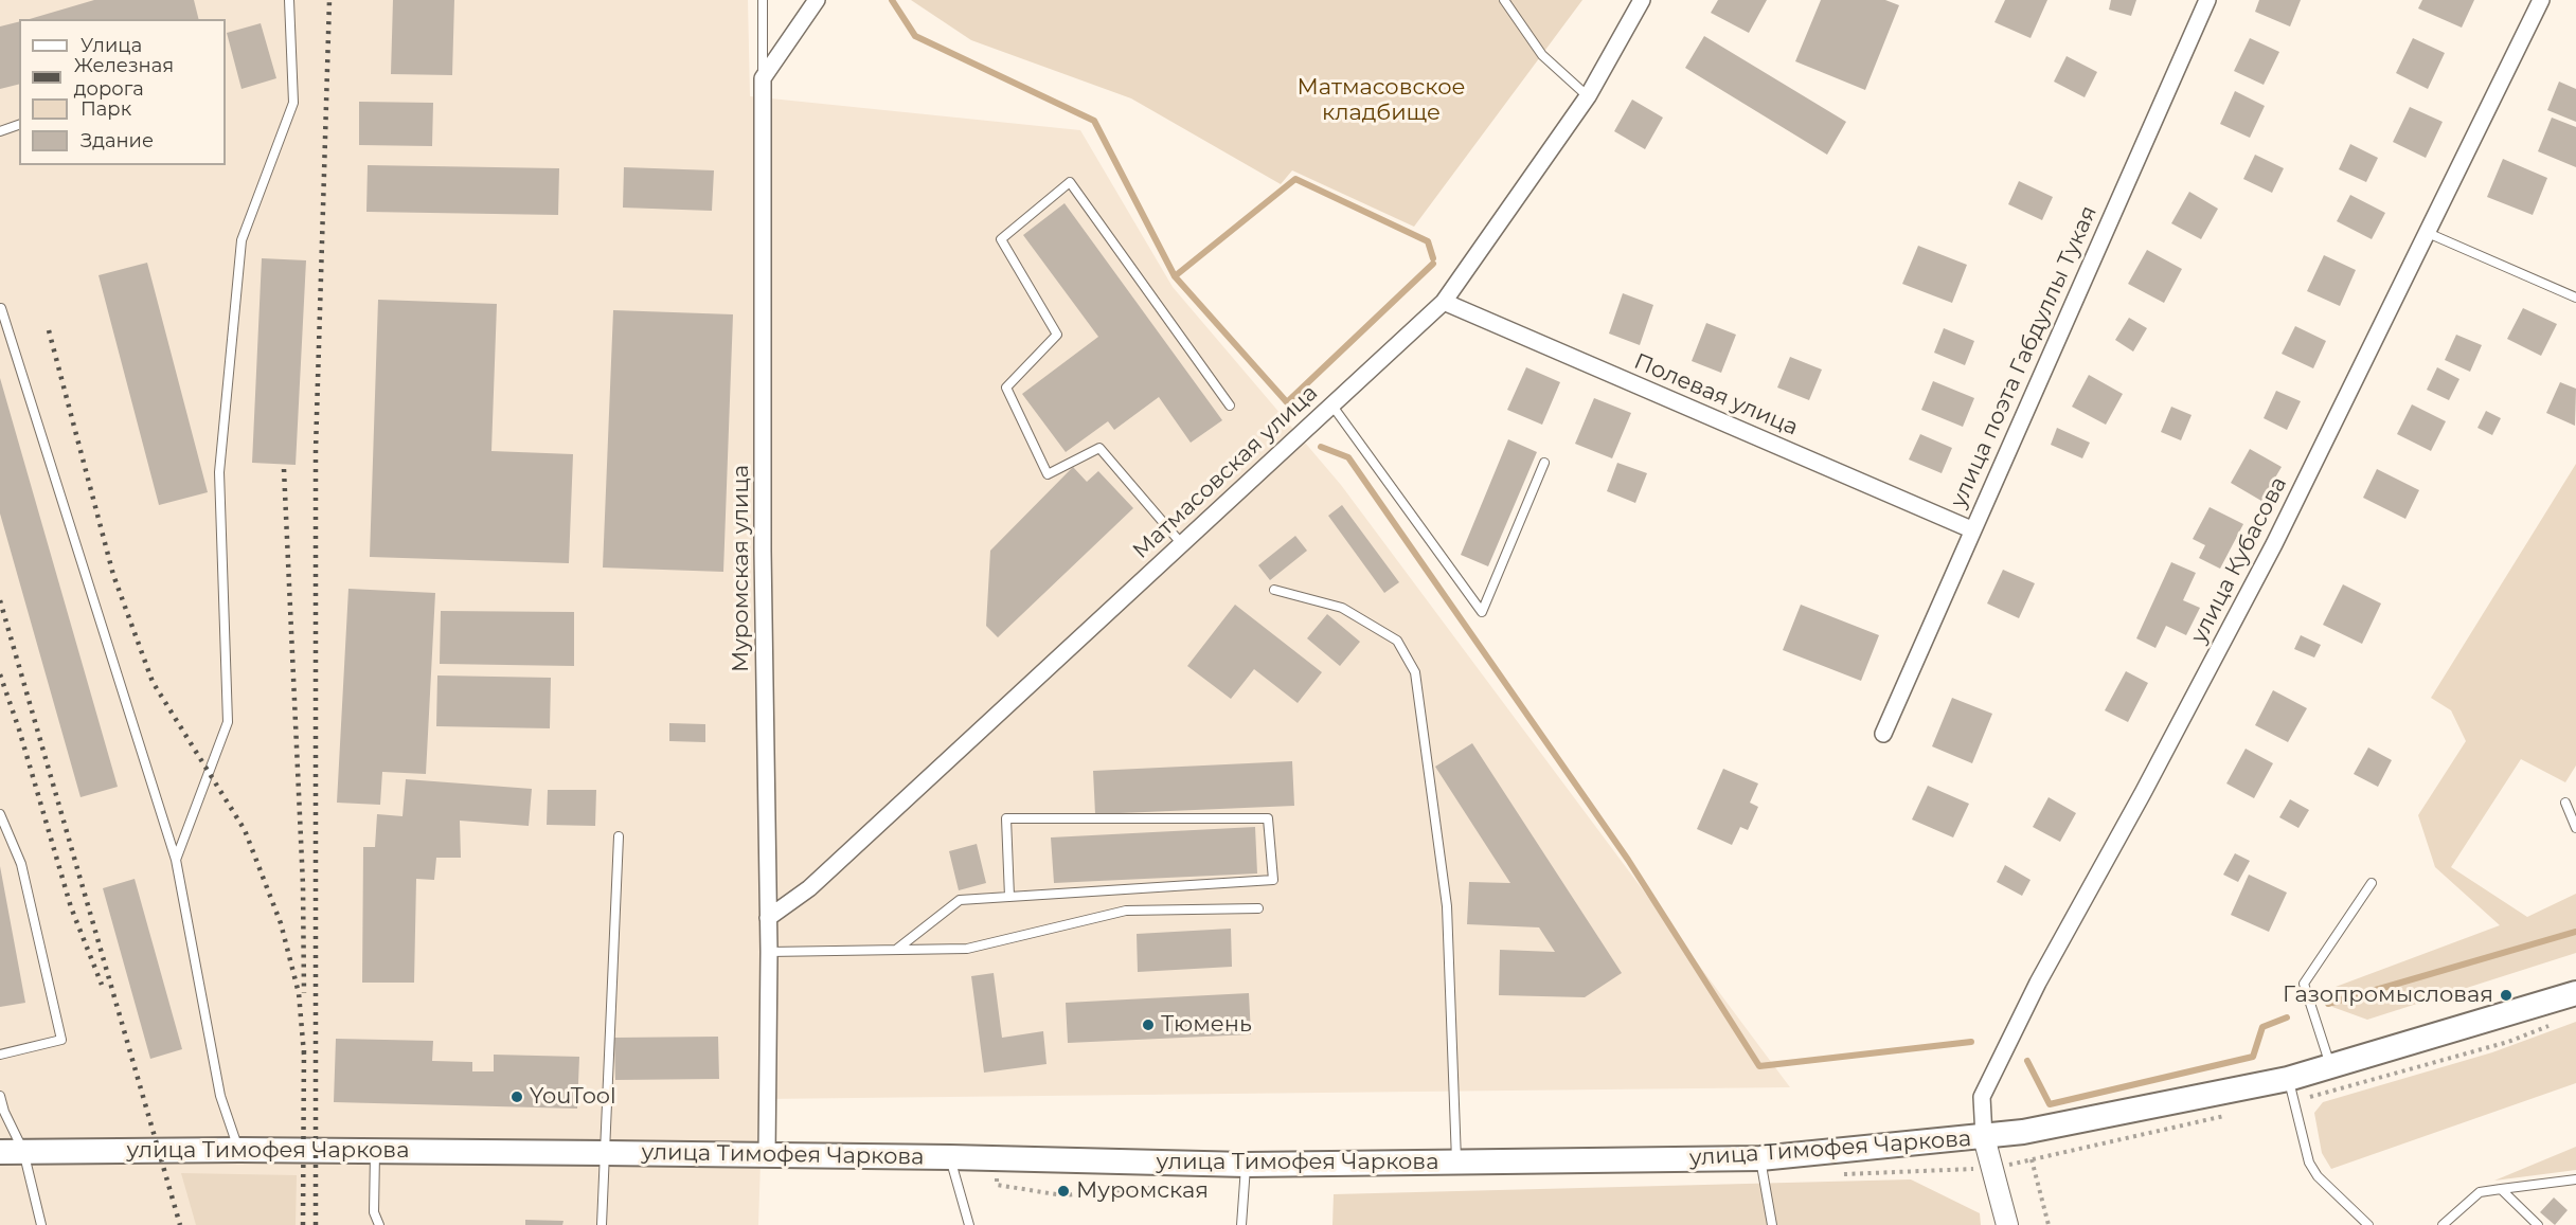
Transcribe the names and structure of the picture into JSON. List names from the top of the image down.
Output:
{
  "streets": {
    "main road": ["улица Тимофея Чаркова"],
    "street": [
      "улица поэта Габдуллы Тукая",
      "Полевая улица",
      "Матмасовская улица",
      "улица Кубасова",
      "Муромская улица"
    ]
  },
  "crossings": [
    ["улица поэта Габдуллы Тукая", "Полевая улица"],
    ["Полевая улица", "Матмасовская улица"],
    ["Матмасовская улица", "Муромская улица"],
    ["улица Кубасова", "улица Тимофея Чаркова"],
    ["Муромская улица", "улица Тимофея Чаркова"]
  ],
  "parks": ["Матмасовское кладбище"],
  "places": [
    "Газопромысловая",
    "Тюмень",
    "YouTool",
    "Муромская"
  ],
  "legend": [
    "Улица",
    "Железная дорога",
    "Парк",
    "Здание"
  ]
}
